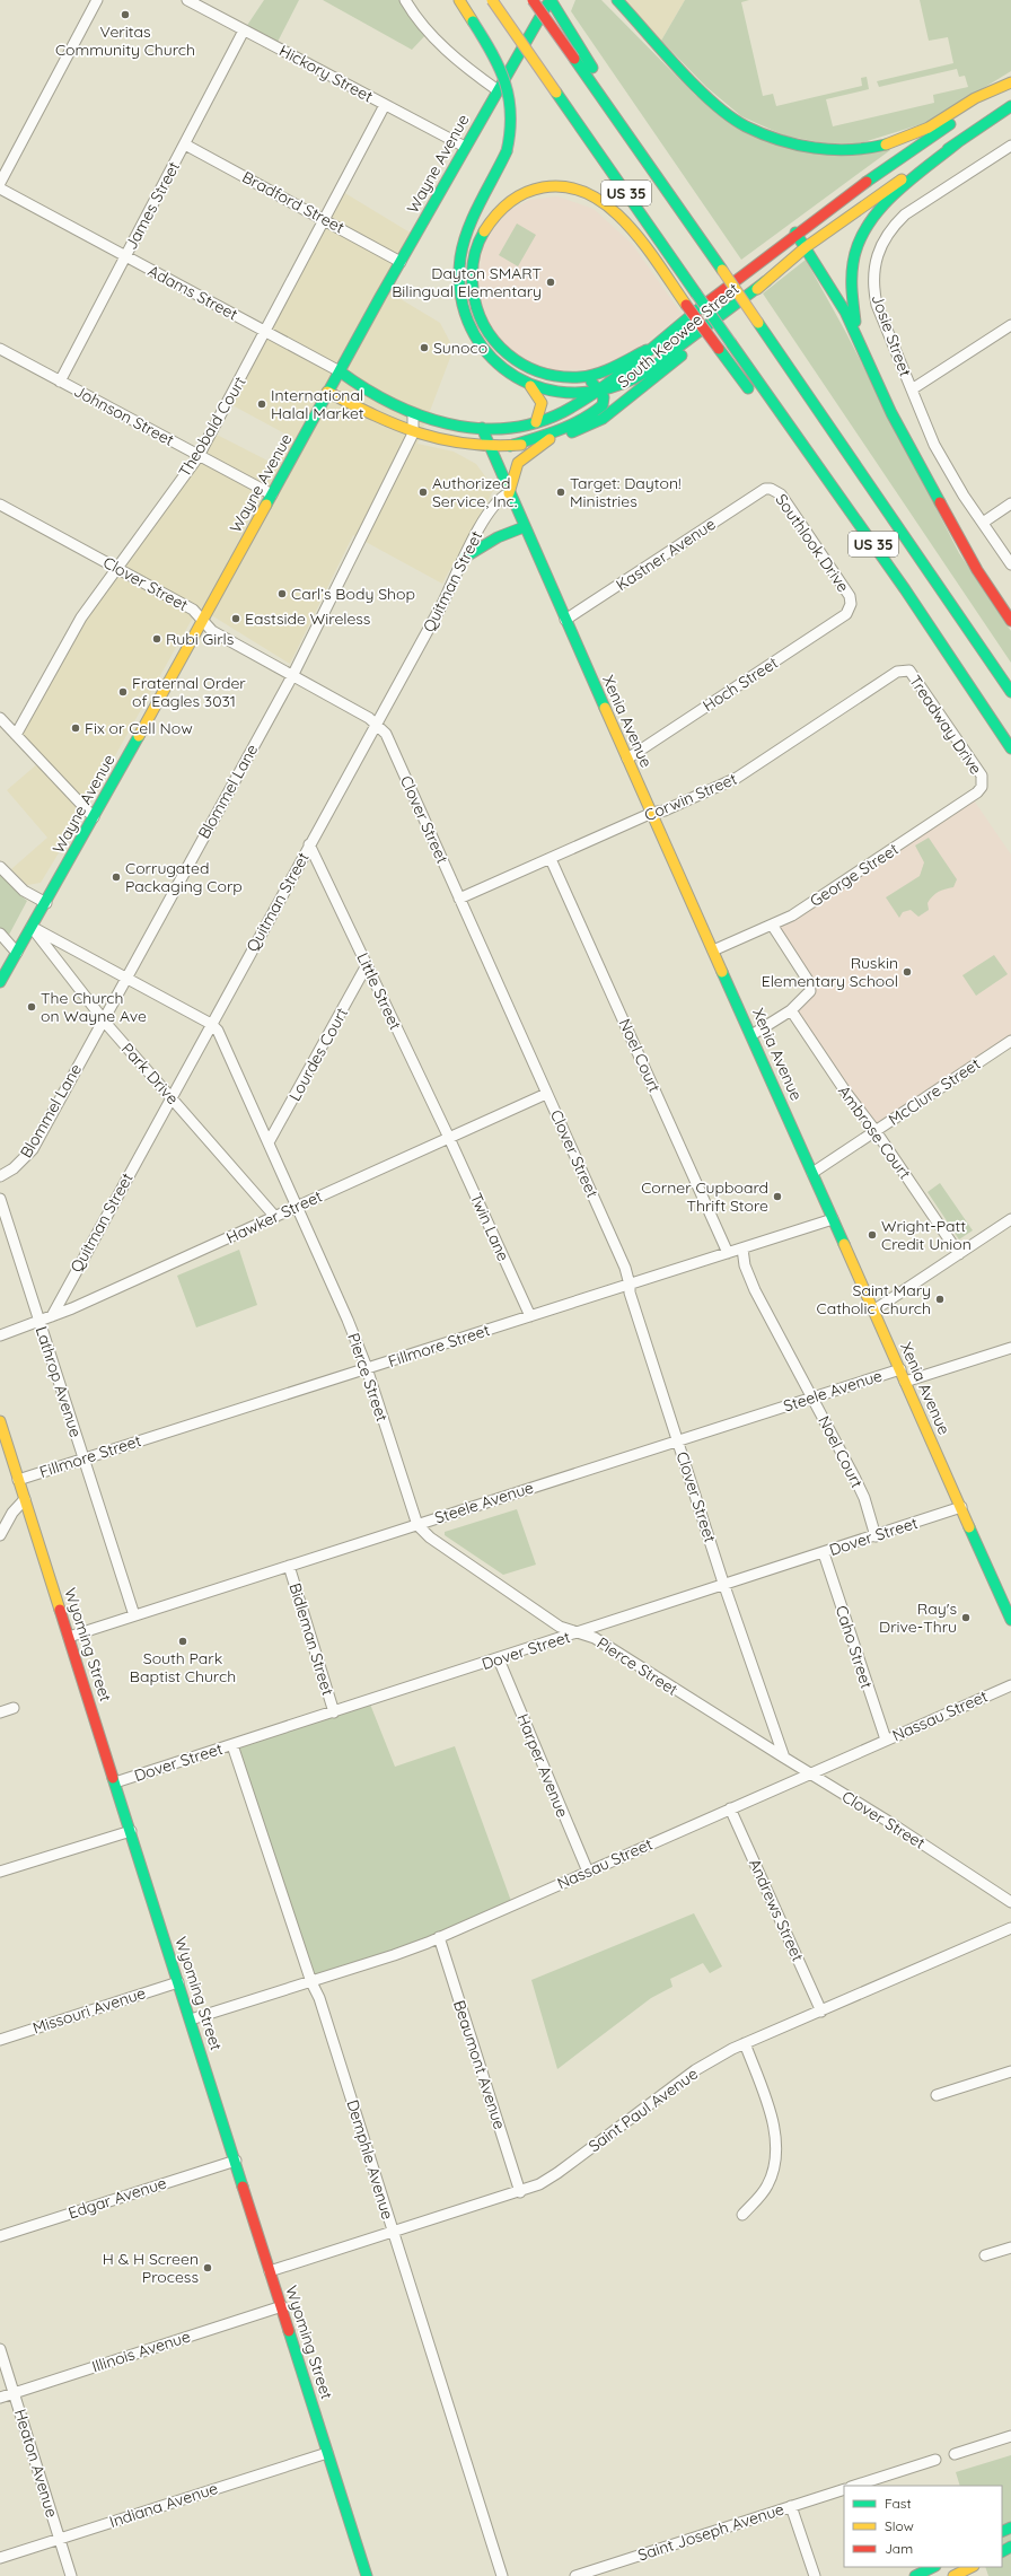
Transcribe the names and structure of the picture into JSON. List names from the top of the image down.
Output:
{
  "streets": {
    "main road": [
      "Wayne Avenue",
      "US 35",
      "South Keowee Street",
      "Xenia Avenue",
      "Wyoming Street"
    ],
    "street": [
      "Hickory Street",
      "Bradford Street",
      "James Street",
      "Adams Street",
      "Josie Street",
      "Johnson Street",
      "Theobald Court",
      "Southlook Drive",
      "Kastner Avenue",
      "Quitman Street",
      "Clover Street",
      "Hoch Street",
      "Treadway Drive",
      "Blommel Lane",
      "Corwin Street",
      "George Street",
      "Little Street",
      "Lourdes Court",
      "Noel Court",
      "Park Drive",
      "McClure Street",
      "Ambrose Court",
      "Hawker Street",
      "Twin Lane",
      "Fillmore Street",
      "Pierce Street",
      "Lathrop Avenue",
      "Steele Avenue",
      "Dover Street",
      "Bidleman Street",
      "Caho Street",
      "Nassau Street",
      "Harper Avenue",
      "Andrews Street",
      "Missouri Avenue",
      "Beaumont Avenue",
      "Saint Paul Avenue",
      "Demphle Avenue",
      "Edgar Avenue",
      "Illinois Avenue",
      "Heaton Avenue",
      "Indiana Avenue",
      "Saint Joseph Avenue"
    ]
  },
  "crossings": [
    ["Hickory Street", "Wayne Avenue"],
    ["Hickory Street", "James Street"],
    ["Hickory Street", "Theobald Court"],
    ["Wayne Avenue", "Bradford Street"],
    ["Wayne Avenue", "Adams Street"],
    ["Wayne Avenue", "South Keowee Street"],
    ["Wayne Avenue", "Johnson Street"],
    ["Wayne Avenue", "Clover Street"],
    ["Wayne Avenue", "Park Drive"],
    ["Wayne Avenue", "Pierce Street"],
    ["Bradford Street", "James Street"],
    ["Bradford Street", "Theobald Court"],
    ["James Street", "Adams Street"],
    ["James Street", "Johnson Street"],
    ["Adams Street", "South Keowee Street"],
    ["Adams Street", "Theobald Court"],
    ["South Keowee Street", "Xenia Avenue"],
    ["South Keowee Street", "Blommel Lane"],
    ["Johnson Street", "Theobald Court"],
    ["Theobald Court", "Clover Street"],
    ["Southlook Drive", "Kastner Avenue"],
    ["Southlook Drive", "Hoch Street"],
    ["Kastner Avenue", "Xenia Avenue"],
    ["Quitman Street", "Clover Street"],
    ["Quitman Street", "Xenia Avenue"],
    ["Quitman Street", "Little Street"],
    ["Quitman Street", "Park Drive"],
    ["Quitman Street", "Hawker Street"],
    ["Quitman Street", "Pierce Street"],
    ["Clover Street", "Blommel Lane"],
    ["Clover Street", "Corwin Street"],
    ["Clover Street", "Hawker Street"],
    ["Clover Street", "Fillmore Street"],
    ["Clover Street", "Pierce Street"],
    ["Clover Street", "Steele Avenue"],
    ["Clover Street", "Dover Street"],
    ["Clover Street", "Nassau Street"],
    ["Hoch Street", "Xenia Avenue"],
    ["Xenia Avenue", "Corwin Street"],
    ["Xenia Avenue", "George Street"],
    ["Xenia Avenue", "McClure Street"],
    ["Xenia Avenue", "Fillmore Street"],
    ["Xenia Avenue", "Steele Avenue"],
    ["Xenia Avenue", "Dover Street"],
    ["Treadway Drive", "Corwin Street"],
    ["Treadway Drive", "George Street"],
    ["Blommel Lane", "Park Drive"],
    ["Blommel Lane", "Pierce Street"],
    ["Corwin Street", "Noel Court"],
    ["Little Street", "Lourdes Court"],
    ["Little Street", "Hawker Street"],
    ["Little Street", "Twin Lane"],
    ["Lourdes Court", "Pierce Street"],
    ["Noel Court", "Fillmore Street"],
    ["Noel Court", "Steele Avenue"],
    ["Noel Court", "Dover Street"],
    ["Park Drive", "Hawker Street"],
    ["Park Drive", "Pierce Street"],
    ["McClure Street", "Ambrose Court"],
    ["Hawker Street", "Twin Lane"],
    ["Hawker Street", "Pierce Street"],
    ["Hawker Street", "Lathrop Avenue"],
    ["Twin Lane", "Fillmore Street"],
    ["Fillmore Street", "Pierce Street"],
    ["Fillmore Street", "Lathrop Avenue"],
    ["Fillmore Street", "Wyoming Street"],
    ["Pierce Street", "Steele Avenue"],
    ["Pierce Street", "Dover Street"],
    ["Lathrop Avenue", "Steele Avenue"],
    ["Steele Avenue", "Bidleman Street"],
    ["Steele Avenue", "Wyoming Street"],
    ["Dover Street", "Bidleman Street"],
    ["Dover Street", "Wyoming Street"],
    ["Dover Street", "Caho Street"],
    ["Dover Street", "Harper Avenue"],
    ["Dover Street", "Demphle Avenue"],
    ["Wyoming Street", "Nassau Street"],
    ["Wyoming Street", "Missouri Avenue"],
    ["Wyoming Street", "Saint Paul Avenue"],
    ["Wyoming Street", "Edgar Avenue"],
    ["Wyoming Street", "Illinois Avenue"],
    ["Wyoming Street", "Indiana Avenue"],
    ["Caho Street", "Nassau Street"],
    ["Nassau Street", "Harper Avenue"],
    ["Nassau Street", "Andrews Street"],
    ["Nassau Street", "Beaumont Avenue"],
    ["Nassau Street", "Demphle Avenue"],
    ["Andrews Street", "Saint Paul Avenue"],
    ["Beaumont Avenue", "Saint Paul Avenue"],
    ["Saint Paul Avenue", "Demphle Avenue"],
    ["Illinois Avenue", "Heaton Avenue"],
    ["Heaton Avenue", "Indiana Avenue"]
  ],
  "places": [
    "Veritas Community Church",
    "Dayton SMART Bilingual Elementary",
    "Sunoco",
    "International Halal Market",
    "Authorized Service, Inc.",
    "Target: Dayton! Ministries",
    "Carl’s Body Shop",
    "Eastside Wireless",
    "Rubi Girls",
    "Fraternal Order of Eagles 3031",
    "Fix or Cell Now",
    "Corrugated Packaging Corp",
    "Ruskin Elementary School",
    "The Church on Wayne Ave",
    "Corner Cupboard Thrift Store",
    "Wright-Patt Credit Union",
    "Saint Mary Catholic Church",
    "Ray's Drive-Thru",
    "South Park Baptist Church",
    "H & H Screen Process"
  ],
  "legend": ["Fast", "Slow", "Jam"]
}
